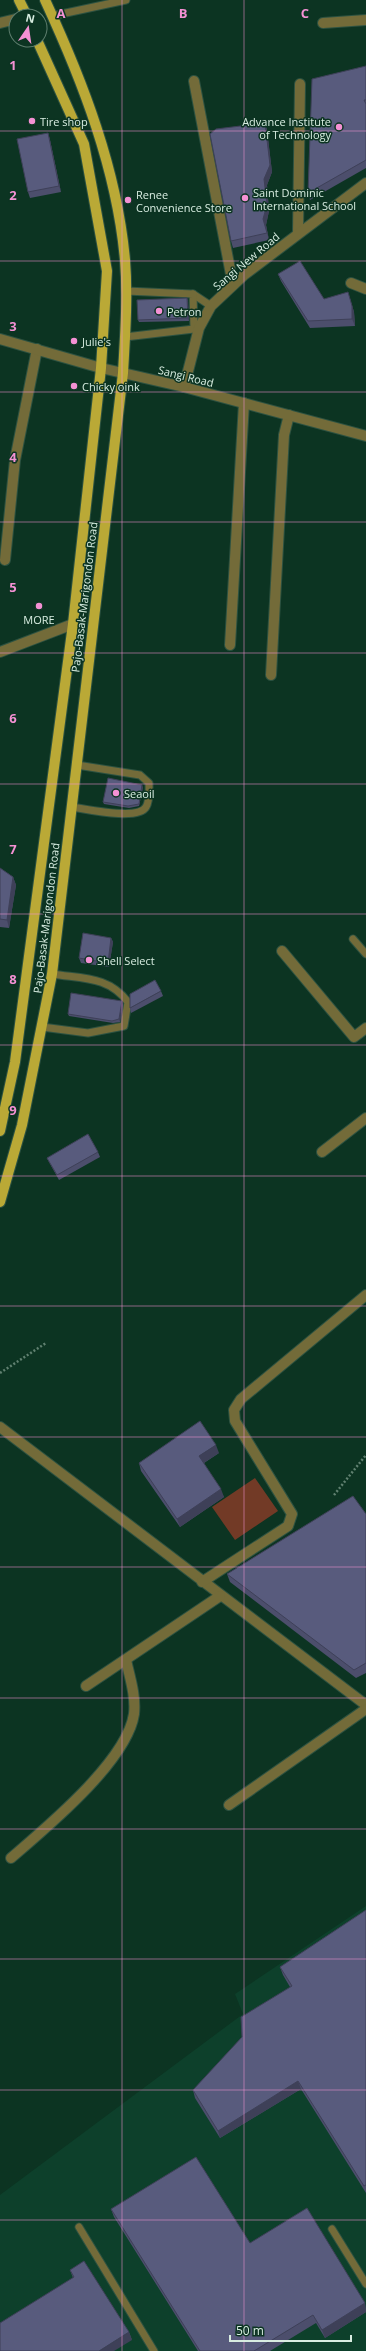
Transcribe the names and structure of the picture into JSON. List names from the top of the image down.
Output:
{
  "streets": {
    "main road": ["Pajo-Basak-Marigondon Road"],
    "street": ["Sangi New Road", "Sangi Road"]
  },
  "crossings": [
    ["Sangi New Road", "Sangi Road"],
    ["Sangi Road", "Pajo-Basak-Marigondon Road"]
  ],
  "places": [
    "Tire shop",
    "Advance Institute of Technology",
    "Saint Dominic International School",
    "Renee Convenience Store",
    "Petron",
    "Julie's",
    "Chicky oink",
    "MORE",
    "Seaoil",
    "Shell Select"
  ],
  "scale_bar": "50 m",
  "north": "top",
  "grid": {
    "columns": ["A", "B", "C"],
    "rows": [
      "1",
      "2",
      "3",
      "4",
      "5",
      "6",
      "7",
      "8",
      "9"
    ]
  }
}
